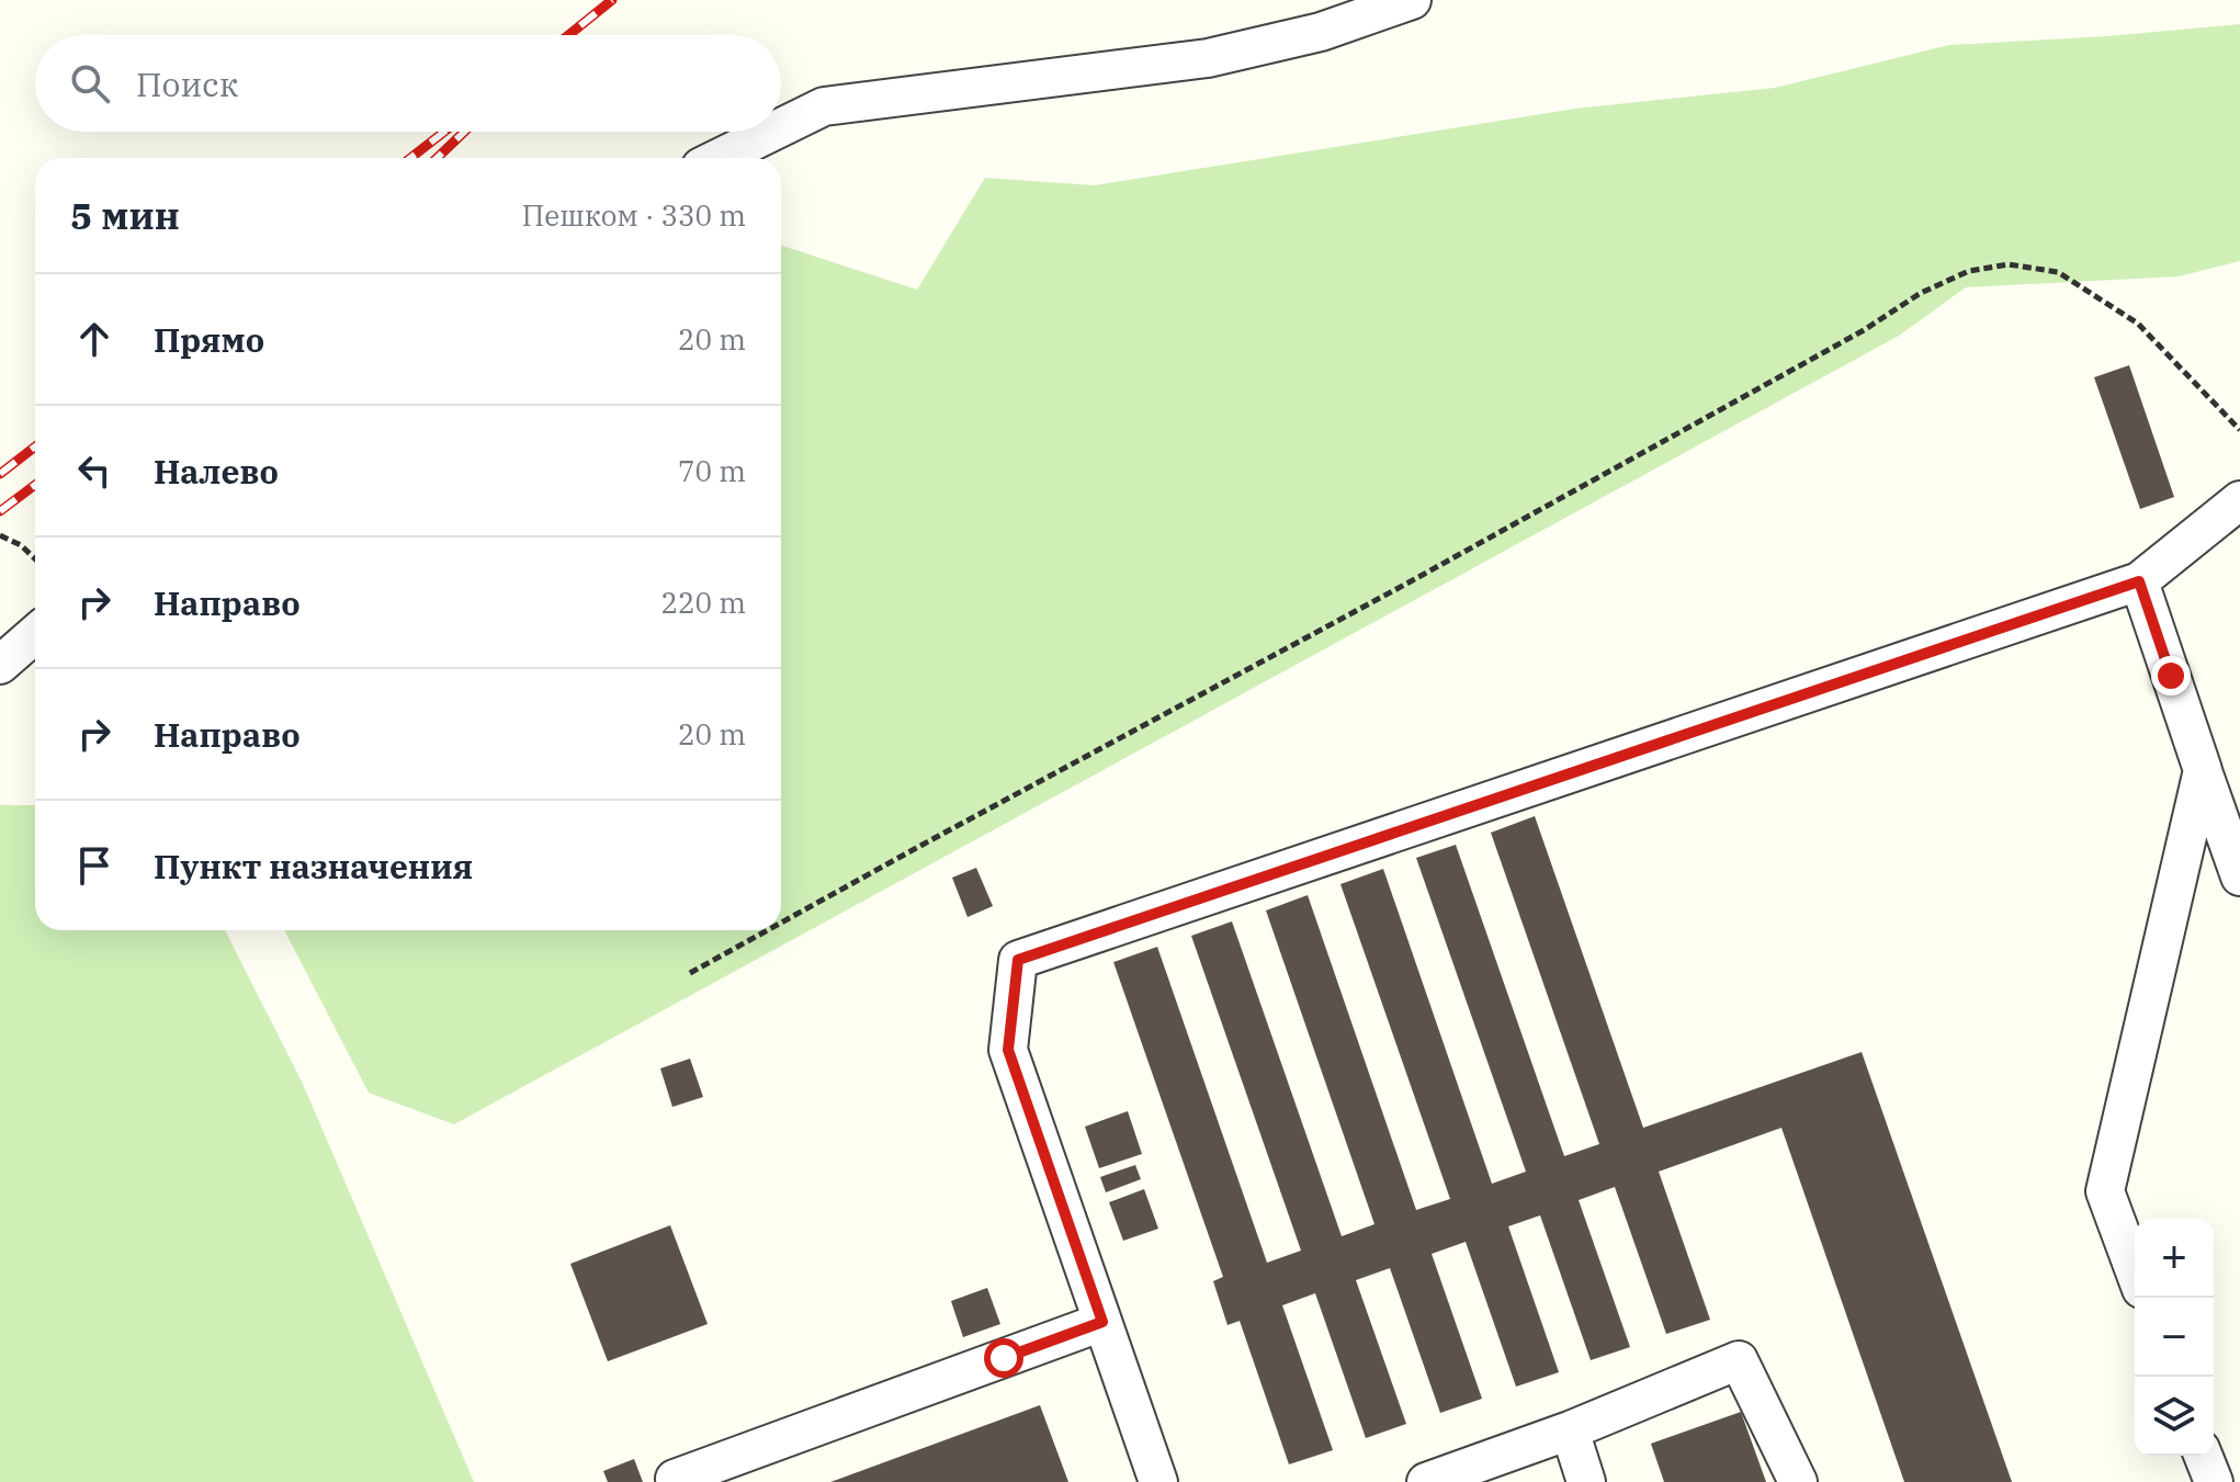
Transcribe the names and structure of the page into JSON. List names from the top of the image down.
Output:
{
  "page": {
    "search": "Поиск",
    "heading": ["5 мин", "Пешком · 330 m"],
    "list": [
      ["Прямо", "20 m"],
      ["Налево", "70 m"],
      ["Направо", "220 m"],
      ["Направо", "20 m"],
      "Пункт назначения"
    ],
    "map_buttons": ["+", "−"]
  }
}
